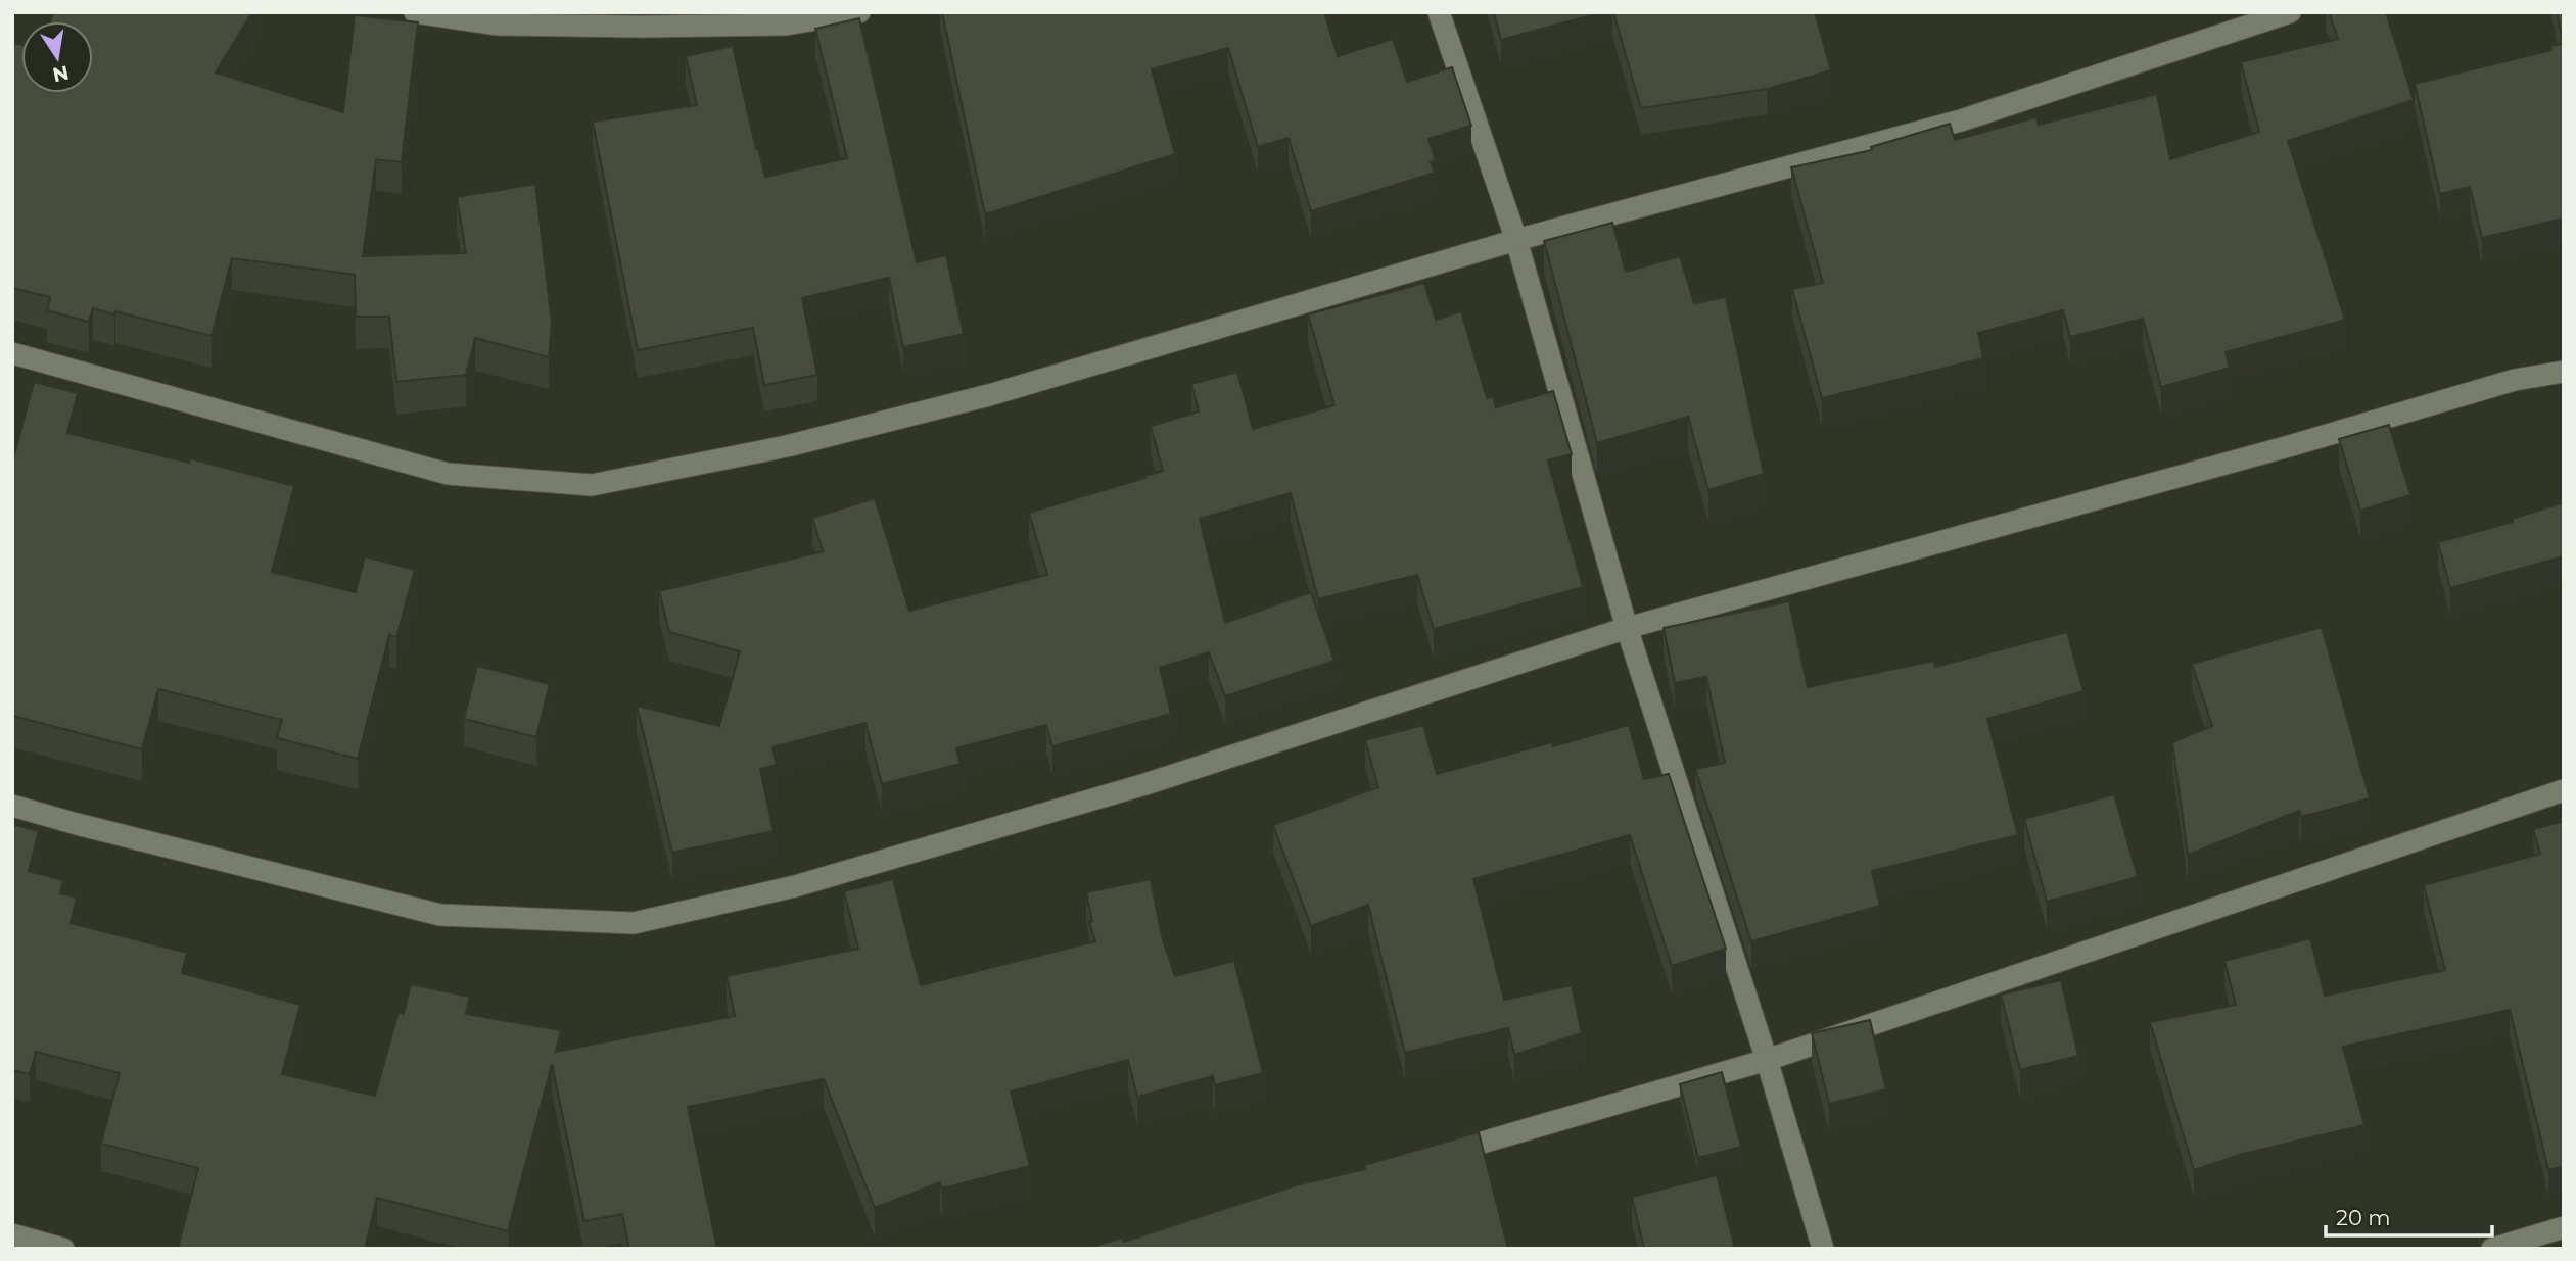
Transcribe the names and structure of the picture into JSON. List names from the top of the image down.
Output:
{
  "scale_bar": "20 m",
  "north": "bottom"
}
